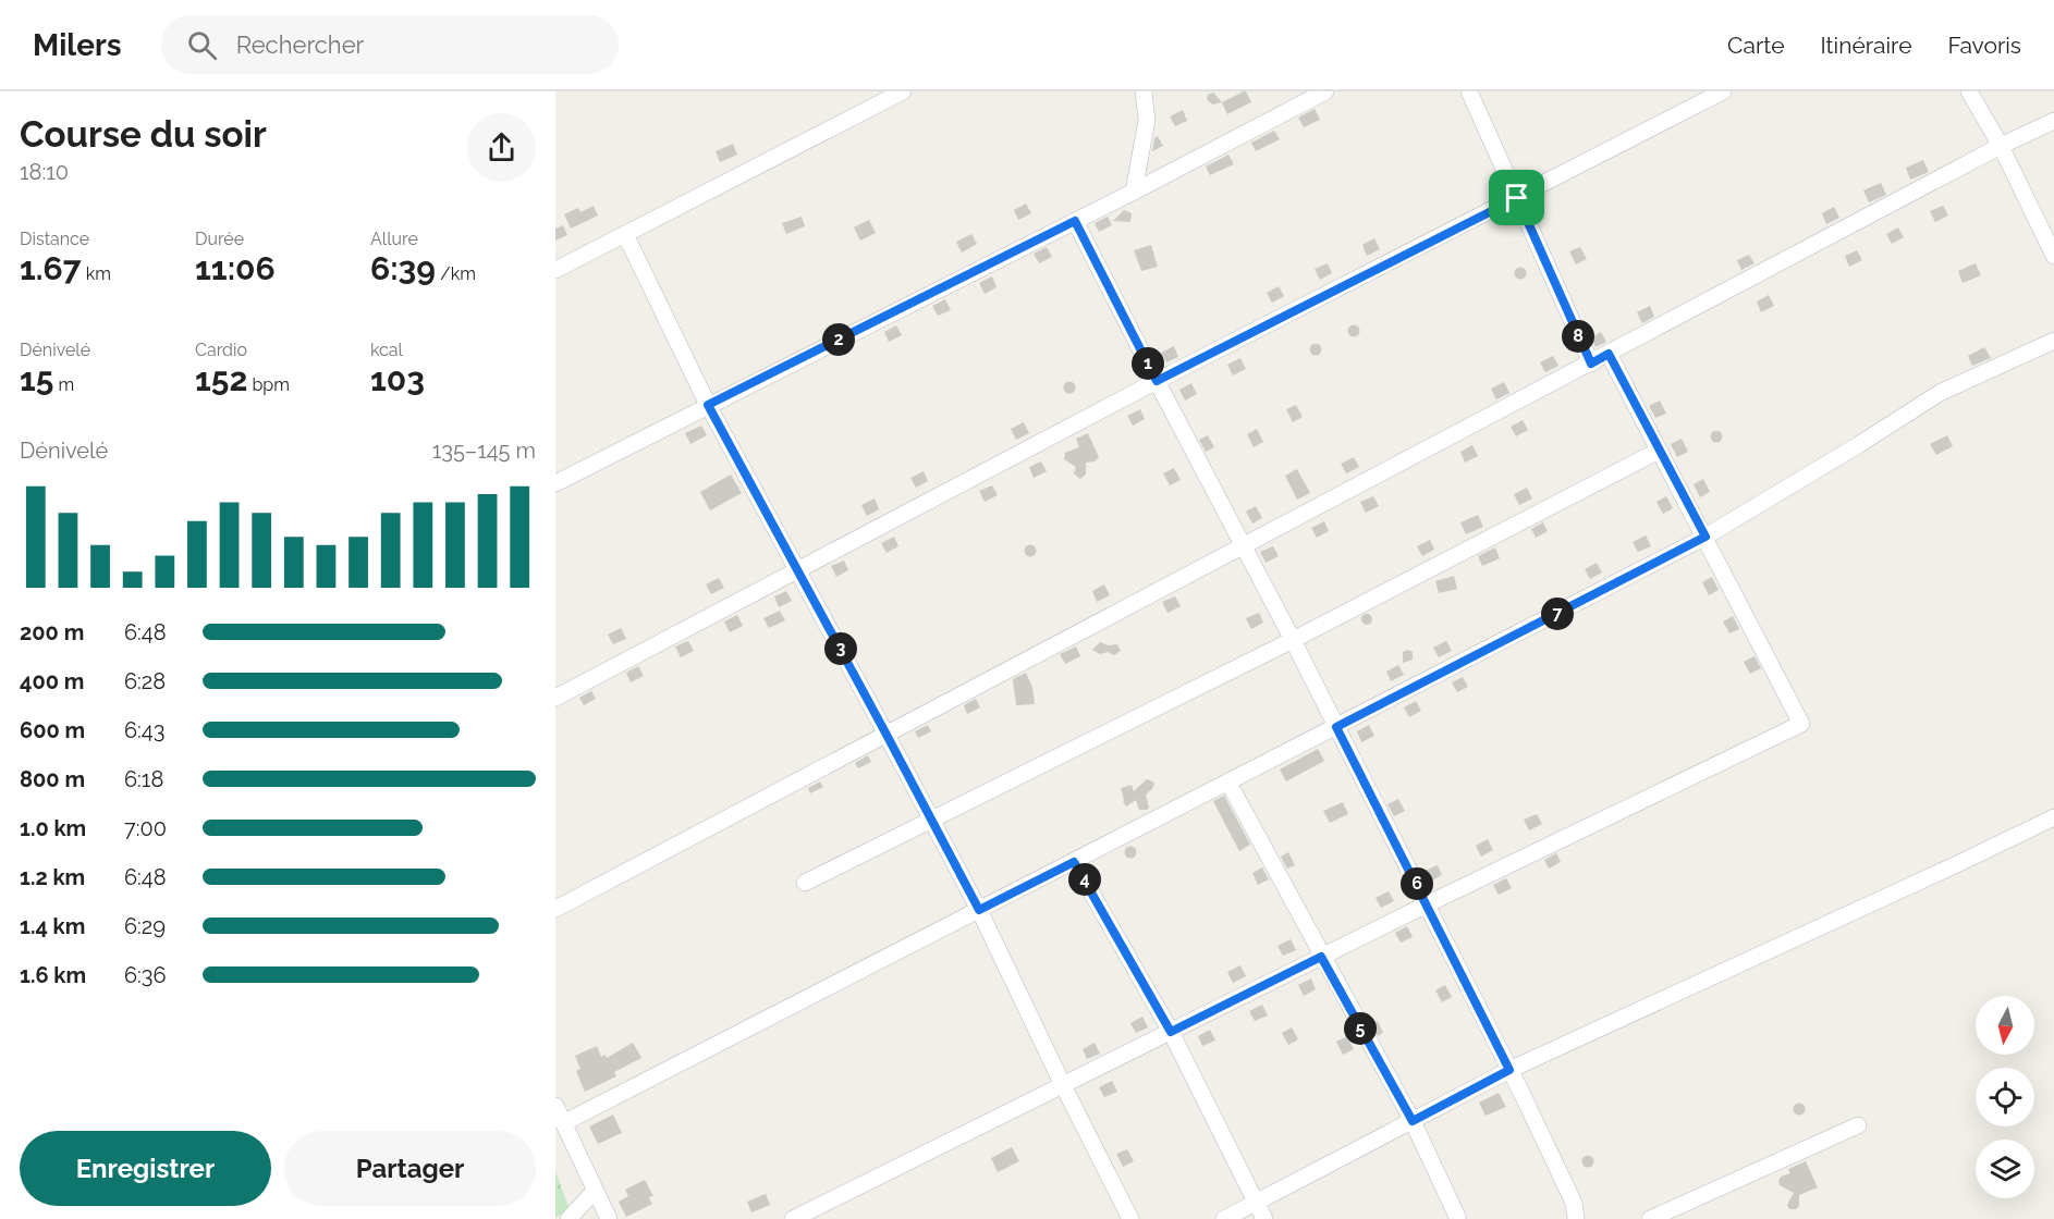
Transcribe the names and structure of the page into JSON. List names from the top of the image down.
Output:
{
  "north": "bottom",
  "page": {
    "header": "Milers",
    "search": "Rechercher",
    "nav": ["Carte", "Itinéraire", "Favoris"],
    "heading": ["Course du soir", "18:10"],
    "stats": [
      ["Distance", "1.67 km"],
      ["Durée", "11:06"],
      ["Allure", "6:39 /km"],
      ["Dénivelé", "15 m"],
      ["Cardio", "152 bpm"],
      ["kcal", "103"]
    ],
    "pins": [
      "8",
      "2",
      "1",
      "7",
      "3",
      "4",
      "6",
      "5"
    ],
    "chart": ["Dénivelé", "135–145 m"],
    "list": [
      {
        "name": "200 m",
        "note": "6:48"
      },
      {
        "name": "400 m",
        "note": "6:28"
      },
      {
        "name": "600 m",
        "note": "6:43"
      },
      {
        "name": "800 m",
        "note": "6:18"
      },
      {
        "name": "1.0 km",
        "note": "7:00"
      },
      {
        "name": "1.2 km",
        "note": "6:48"
      },
      {
        "name": "1.4 km",
        "note": "6:29"
      },
      {
        "name": "1.6 km",
        "note": "6:36"
      }
    ],
    "buttons": ["Enregistrer", "Partager"]
  }
}
